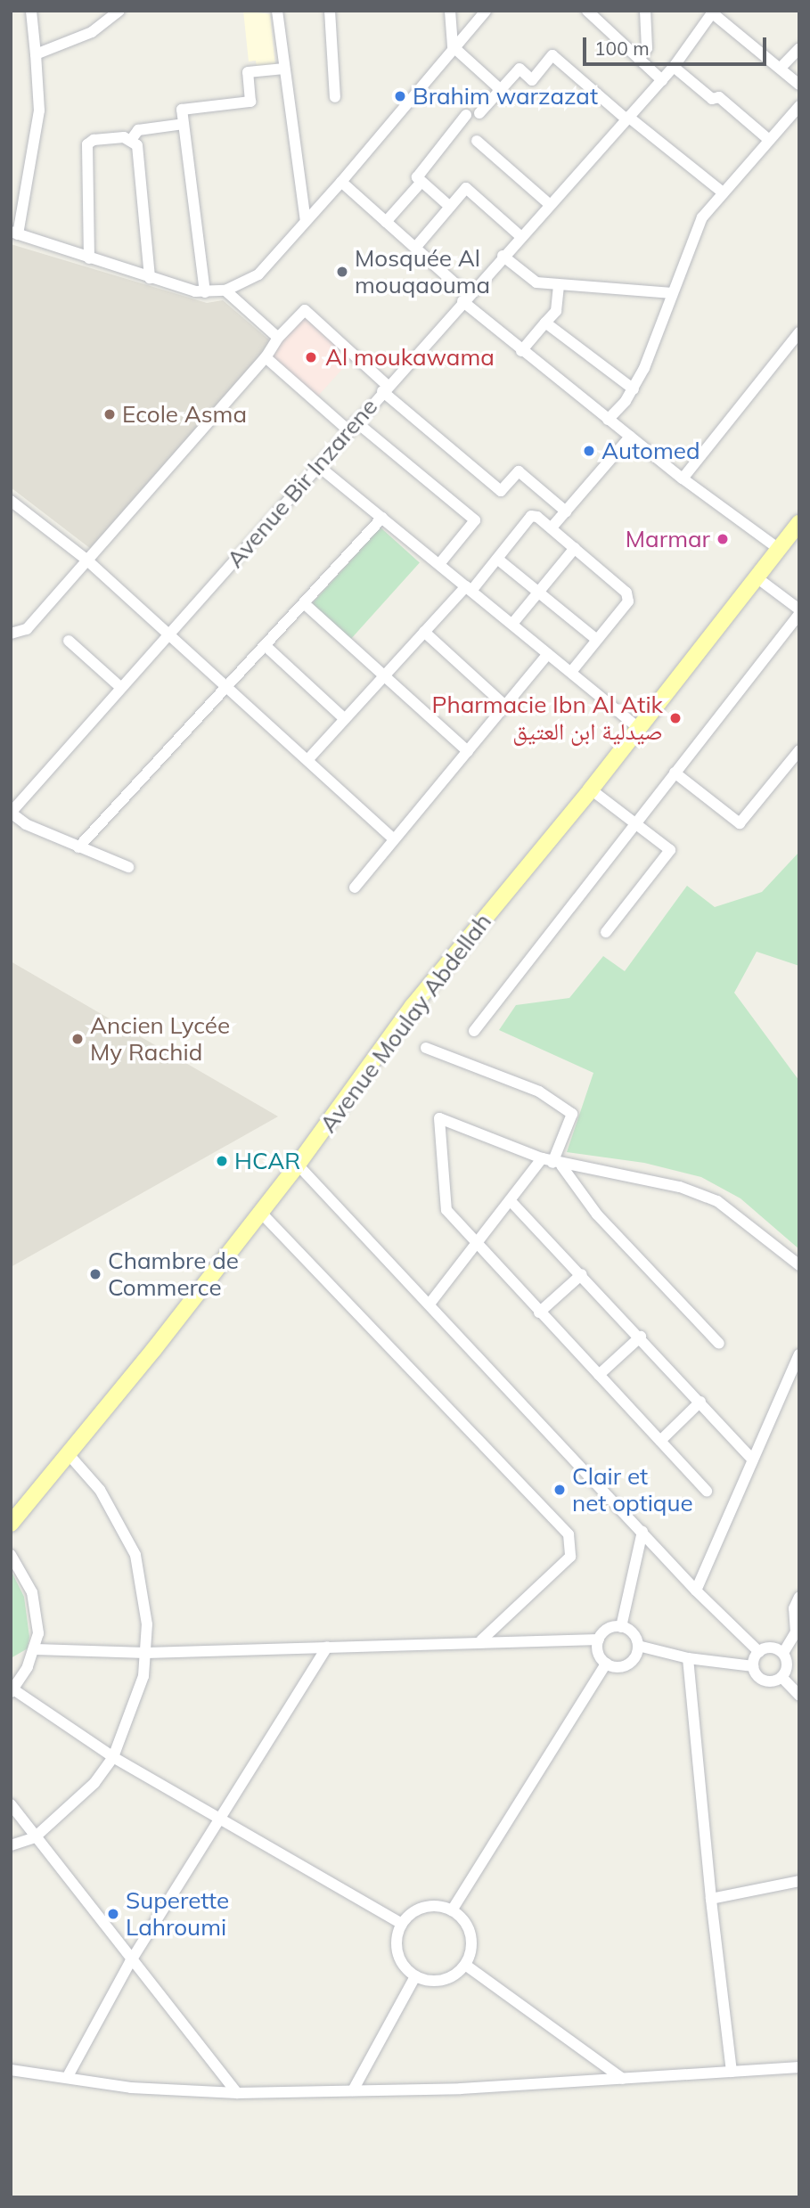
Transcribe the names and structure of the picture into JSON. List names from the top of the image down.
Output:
{
  "streets": {
    "main road": ["Avenue Moulay Abdellah"],
    "street": ["Avenue Bir Inzarene"]
  },
  "places": [
    "Brahim warzazat",
    "Mosquée Al mouqaouma",
    "Al moukawama",
    "Ecole Asma",
    "Automed",
    "Marmar",
    "Pharmacie Ibn Al Atik صيدلية ابن العتيق",
    "Ancien Lycée My Rachid",
    "HCAR",
    "Chambre de Commerce",
    "Clair et net optique",
    "Superette Lahroumi"
  ],
  "scale_bar": "100 m"
}
